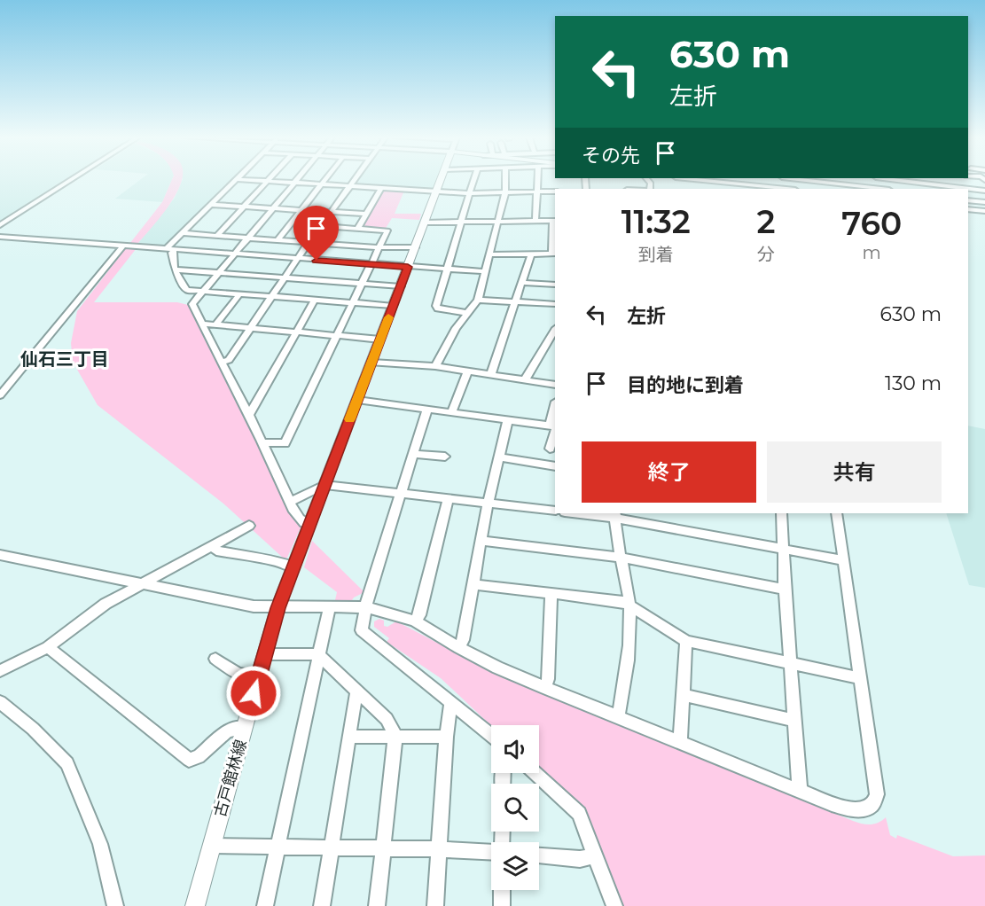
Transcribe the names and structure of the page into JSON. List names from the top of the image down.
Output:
{
  "streets": {
    "main road": ["古戸館林線"]
  },
  "districts": ["仙石三丁目"],
  "page": {
    "turn": ["630 m", "左折"],
    "then": "その先",
    "eta": [
      "11:32",
      "到着",
      "2",
      "分",
      "760",
      "m"
    ],
    "list": [
      {
        "name": "左折",
        "value": "630 m"
      },
      {
        "name": "目的地に到着",
        "value": "130 m"
      }
    ],
    "buttons": ["終了", "共有"]
  }
}
